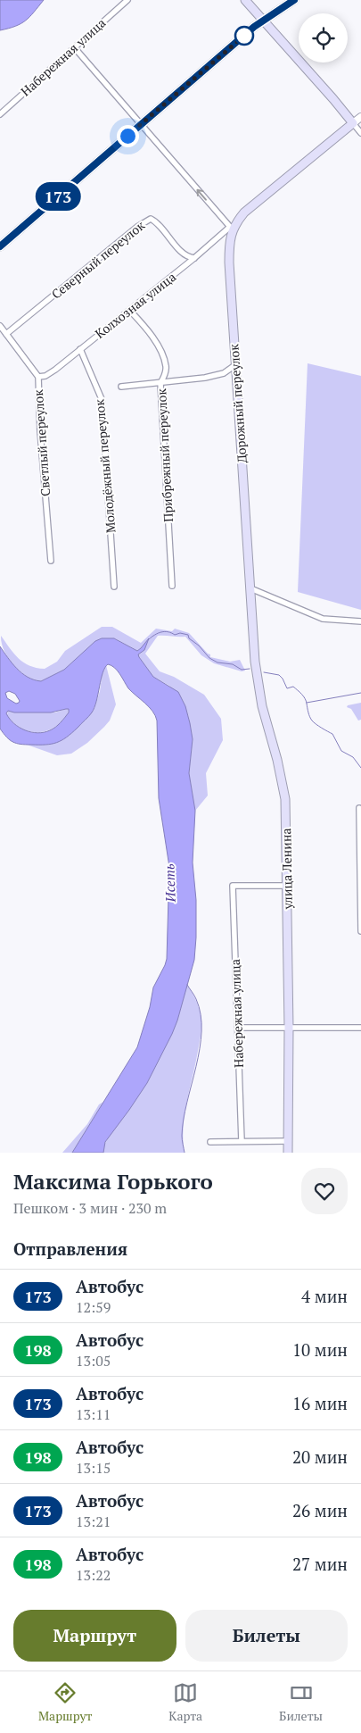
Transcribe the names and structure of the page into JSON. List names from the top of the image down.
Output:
{
  "streets": {
    "main road": ["Дорожный переулок", "улица Ленина"],
    "street": [
      "Набережная улица",
      "Северный переулок",
      "Колхозная улица",
      "Светлый переулок",
      "Прибрежный переулок",
      "Молодёжный переулок"
    ]
  },
  "crossings": [
    ["Набережная улица", "улица Ленина"],
    ["Северный переулок", "Колхозная улица"],
    ["Северный переулок", "Светлый переулок"],
    ["Колхозная улица", "Дорожный переулок"],
    ["Колхозная улица", "Светлый переулок"],
    ["Колхозная улица", "Прибрежный переулок"],
    ["Колхозная улица", "Молодёжный переулок"],
    ["Дорожный переулок", "улица Ленина"]
  ],
  "water": ["Исеть"],
  "lines": ["bus line 173"],
  "page": {
    "on_map": "173",
    "heading": [
      ["Максима Горького", "Пешком · 3 мин · 230 m"],
      "Отправления"
    ],
    "list": [
      {
        "mark": "173",
        "name": "Автобус",
        "note": "12:59",
        "value": "4 мин"
      },
      {
        "mark": "198",
        "name": "Автобус",
        "note": "13:05",
        "value": "10 мин"
      },
      {
        "mark": "173",
        "name": "Автобус",
        "note": "13:11",
        "value": "16 мин"
      },
      {
        "mark": "198",
        "name": "Автобус",
        "note": "13:15",
        "value": "20 мин"
      },
      {
        "mark": "173",
        "name": "Автобус",
        "note": "13:21",
        "value": "26 мин"
      },
      {
        "mark": "198",
        "name": "Автобус",
        "note": "13:22",
        "value": "27 мин"
      }
    ],
    "buttons": ["Маршрут", "Билеты"],
    "tabs": ["Маршрут", "Карта", "Билеты"]
  }
}
